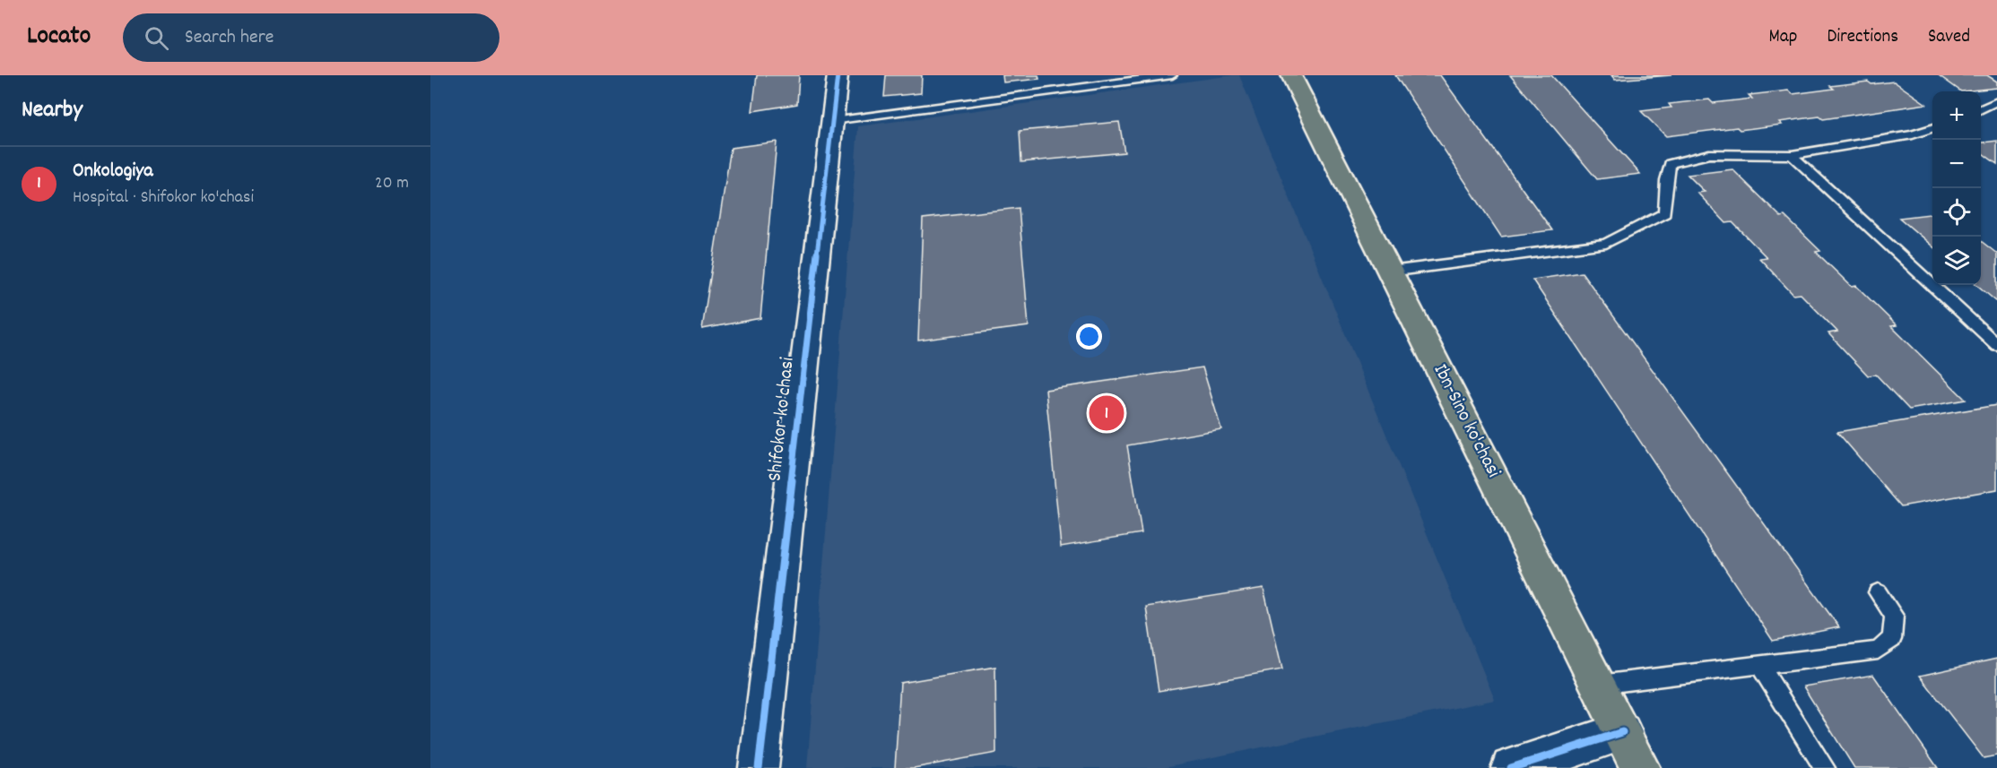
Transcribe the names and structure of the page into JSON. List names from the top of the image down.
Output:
{
  "streets": {
    "main road": ["Ibn-Sino ko'chasi"],
    "street": ["Shifokor ko'chasi"]
  },
  "page": {
    "header": "Locato",
    "search": "Search here",
    "nav": ["Map", "Directions", "Saved"],
    "heading": "Nearby",
    "map_buttons": ["+", "−"],
    "list": [
      {
        "mark": "1",
        "name": "Onkologiya",
        "note": "Hospital · Shifokor ko'chasi",
        "value": "20 m"
      }
    ],
    "pins": "1"
  }
}
